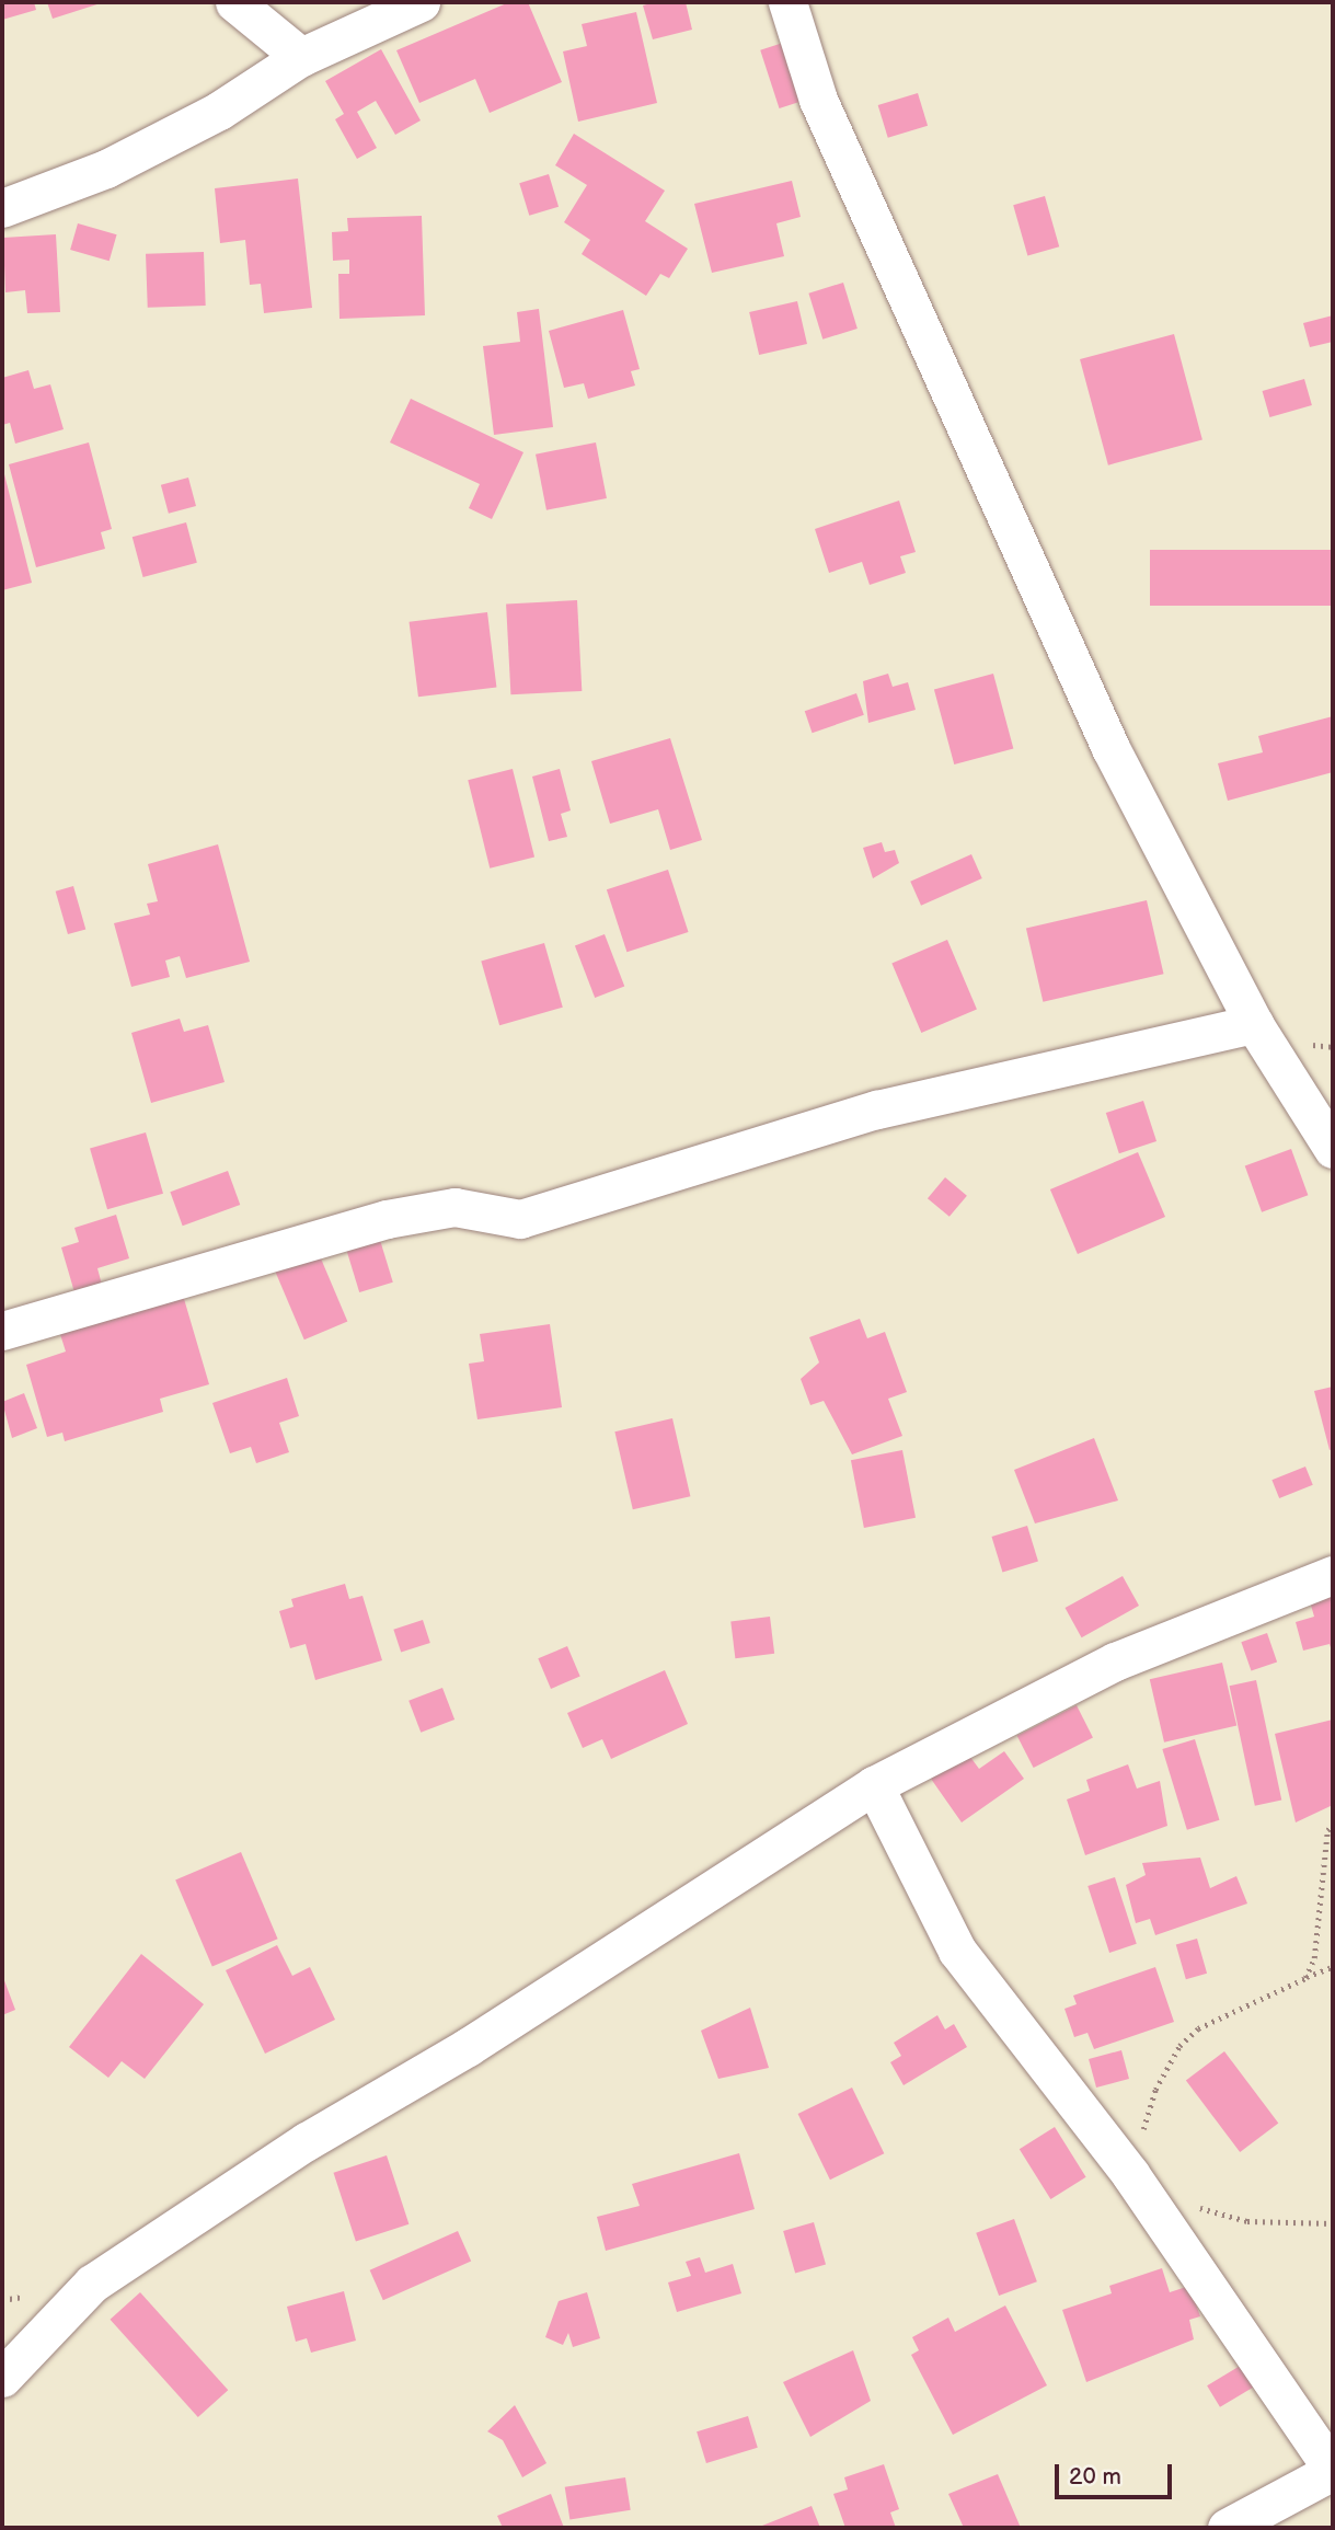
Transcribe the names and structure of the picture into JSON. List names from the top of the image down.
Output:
{
  "scale_bar": "20 m"
}
